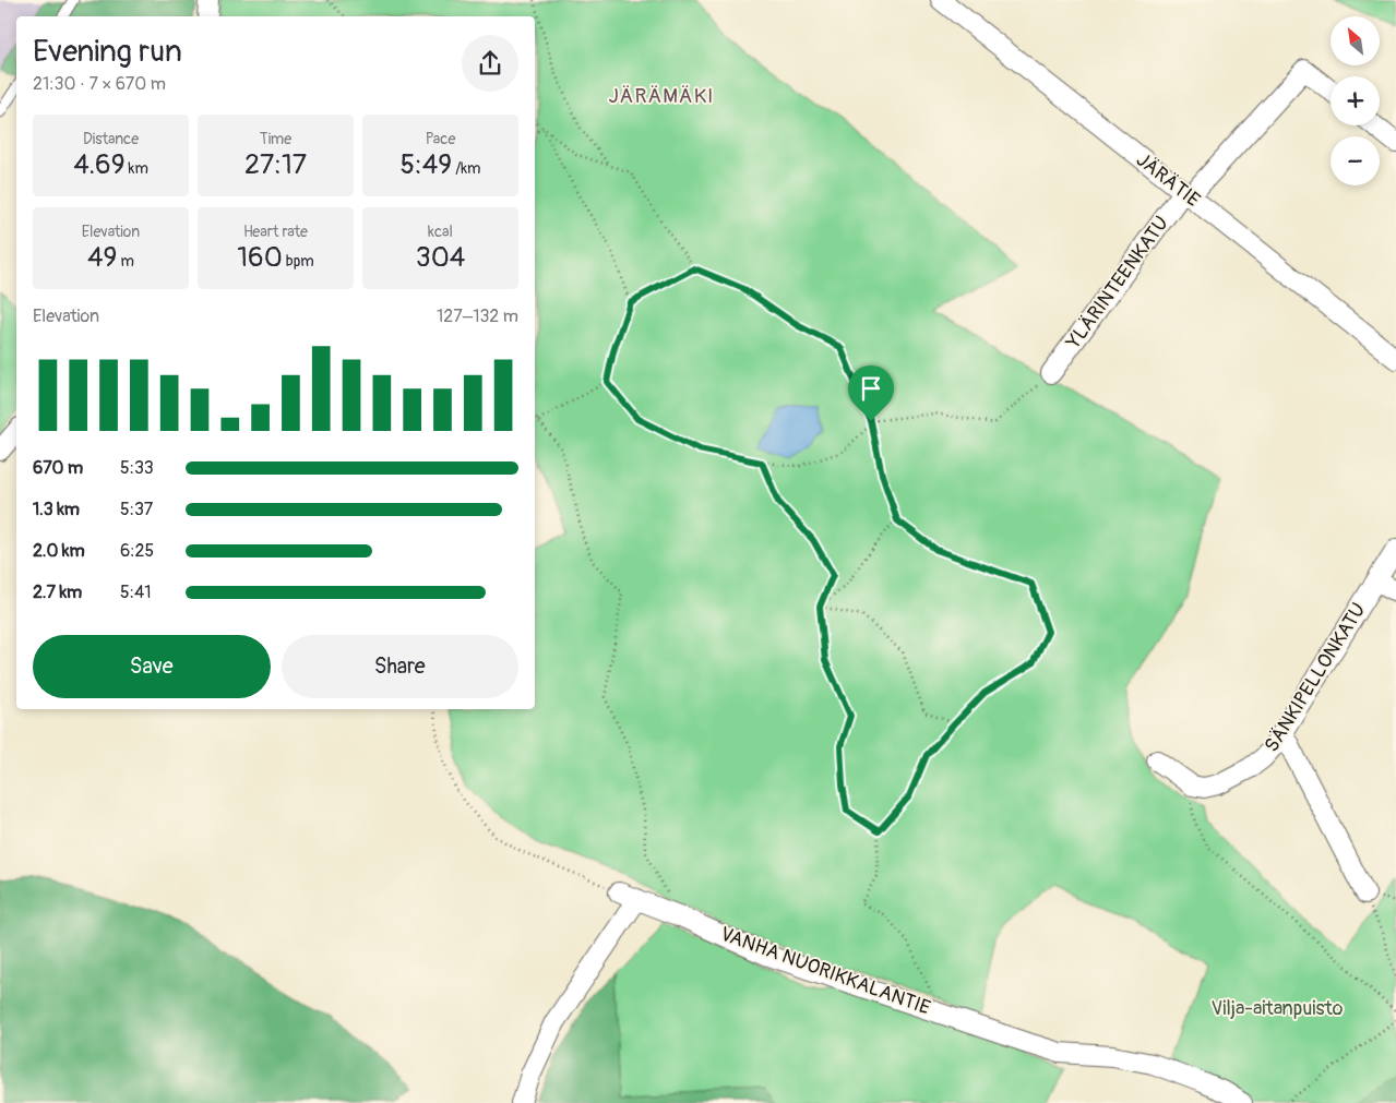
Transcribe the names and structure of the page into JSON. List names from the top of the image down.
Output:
{
  "streets": {
    "street": [
      "JÄRÄTIE",
      "YLÄRINTEENKATU",
      "SÄNKIPELLONKATU",
      "VANHA NUORIKKALANTIE"
    ]
  },
  "crossings": [
    ["JÄRÄTIE", "YLÄRINTEENKATU"]
  ],
  "districts": ["JÄRÄMÄKI"],
  "parks": ["Vilja-aitanpuisto"],
  "north": "top left",
  "page": {
    "map_buttons": ["+", "−"],
    "heading": ["Evening run", "21:30 · 7 × 670 m"],
    "stats": [
      ["Distance", "4.69 km"],
      ["Time", "27:17"],
      ["Pace", "5:49 /km"],
      ["Elevation", "49 m"],
      ["Heart rate", "160 bpm"],
      ["kcal", "304"]
    ],
    "chart": ["Elevation", "127–132 m"],
    "list": [
      {
        "name": "670 m",
        "note": "5:33"
      },
      {
        "name": "1.3 km",
        "note": "5:37"
      },
      {
        "name": "2.0 km",
        "note": "6:25"
      },
      {
        "name": "2.7 km",
        "note": "5:41"
      }
    ],
    "buttons": ["Save", "Share"]
  }
}
